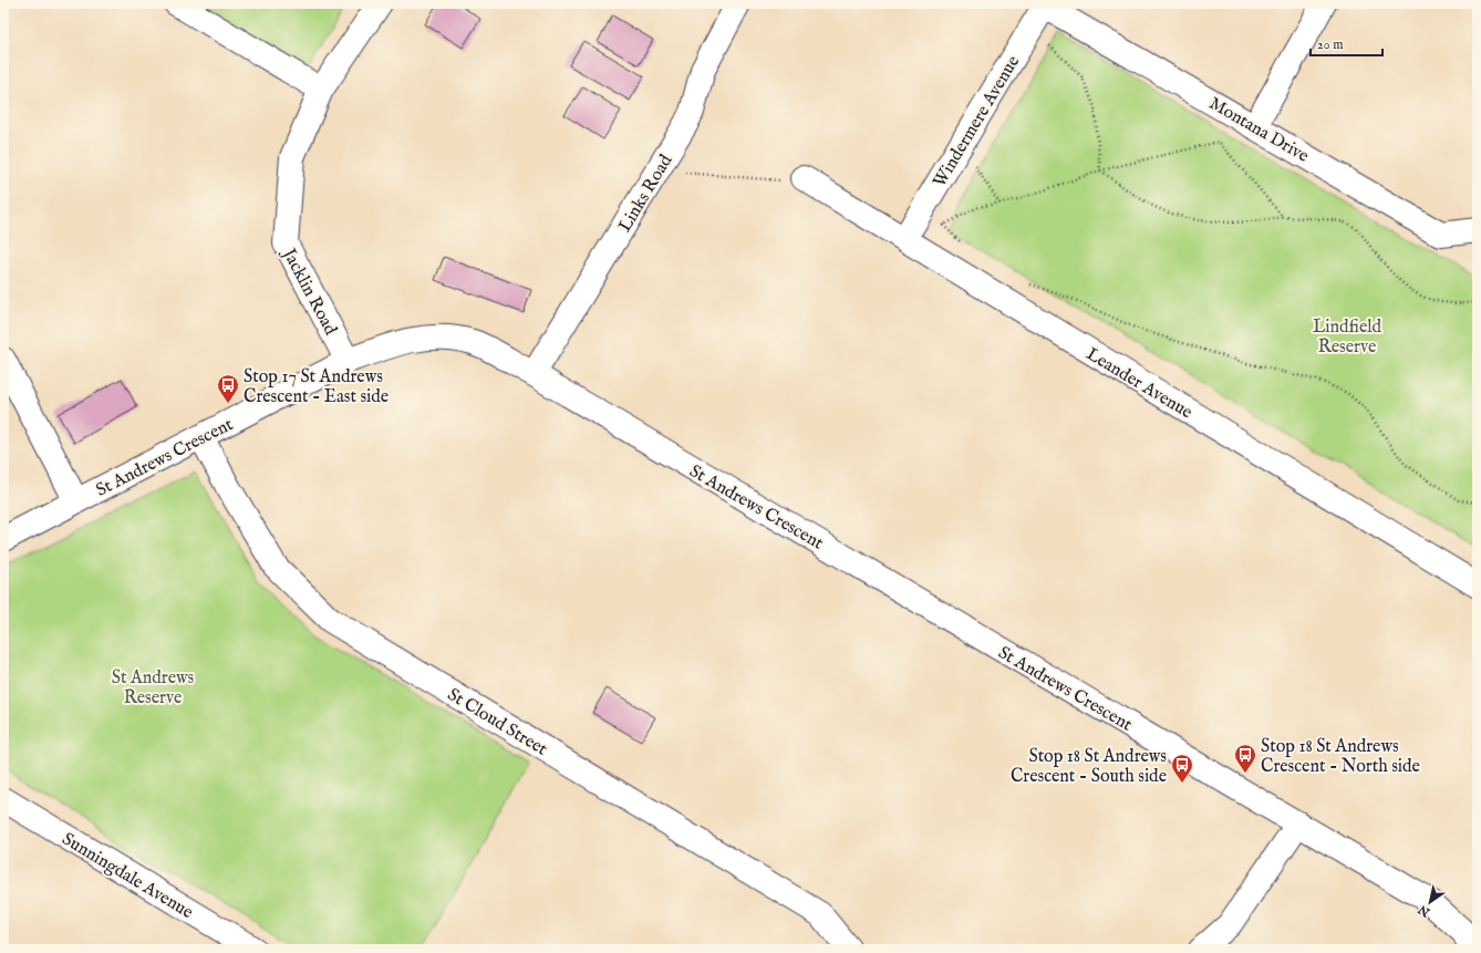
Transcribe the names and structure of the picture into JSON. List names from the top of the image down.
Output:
{
  "streets": {
    "street": [
      "Windermere Avenue",
      "Montana Drive",
      "Links Road",
      "Jacklin Road",
      "Leander Avenue",
      "St Andrews Crescent",
      "St Cloud Street",
      "Sunningdale Avenue"
    ]
  },
  "crossings": [
    ["Windermere Avenue", "Montana Drive"],
    ["Windermere Avenue", "Leander Avenue"],
    ["Links Road", "St Andrews Crescent"],
    ["Jacklin Road", "St Andrews Crescent"],
    ["St Andrews Crescent", "St Cloud Street"]
  ],
  "parks": ["Lindfield Reserve", "St Andrews Reserve"],
  "places": {
    "bus stop": ["Stop 17 St Andrews Crescent - East side", "Stop 18 St Andrews Crescent - North side", "Stop 18 St Andrews Crescent - South side"]
  },
  "scale_bar": "20 m",
  "north": "bottom left"
}
